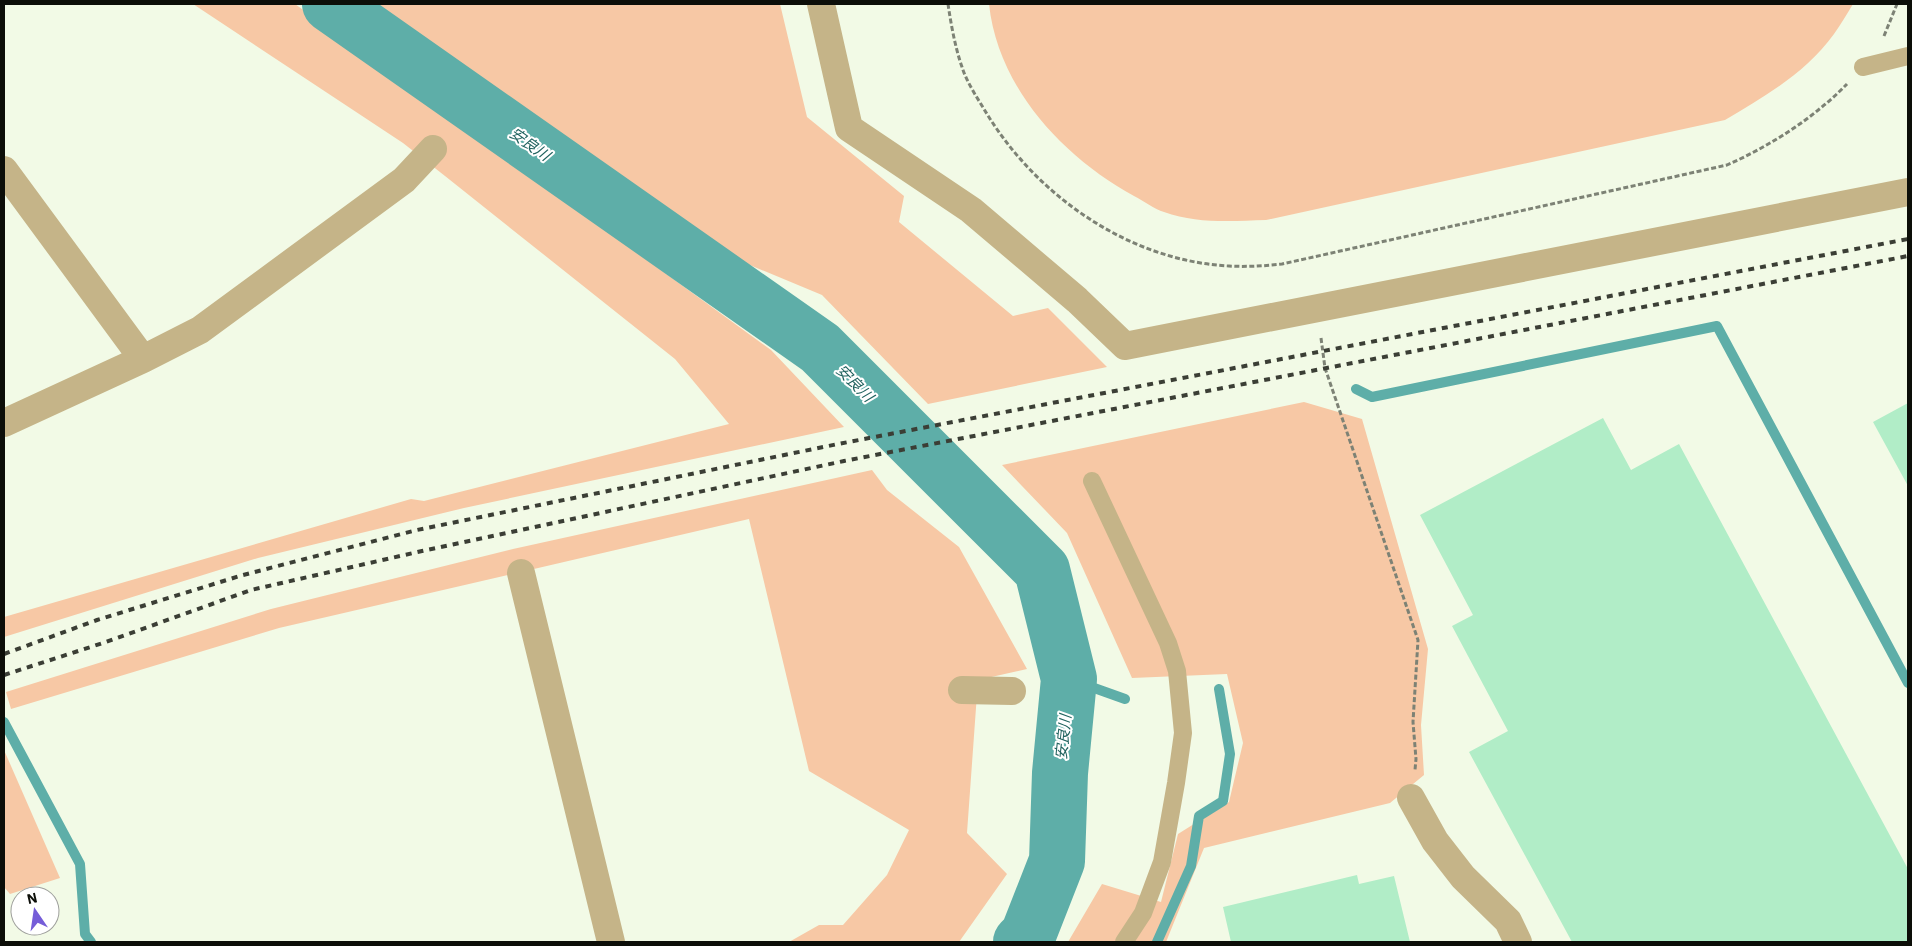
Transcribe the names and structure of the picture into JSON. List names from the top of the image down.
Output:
{
  "water": ["安良川"],
  "north": "top"
}
